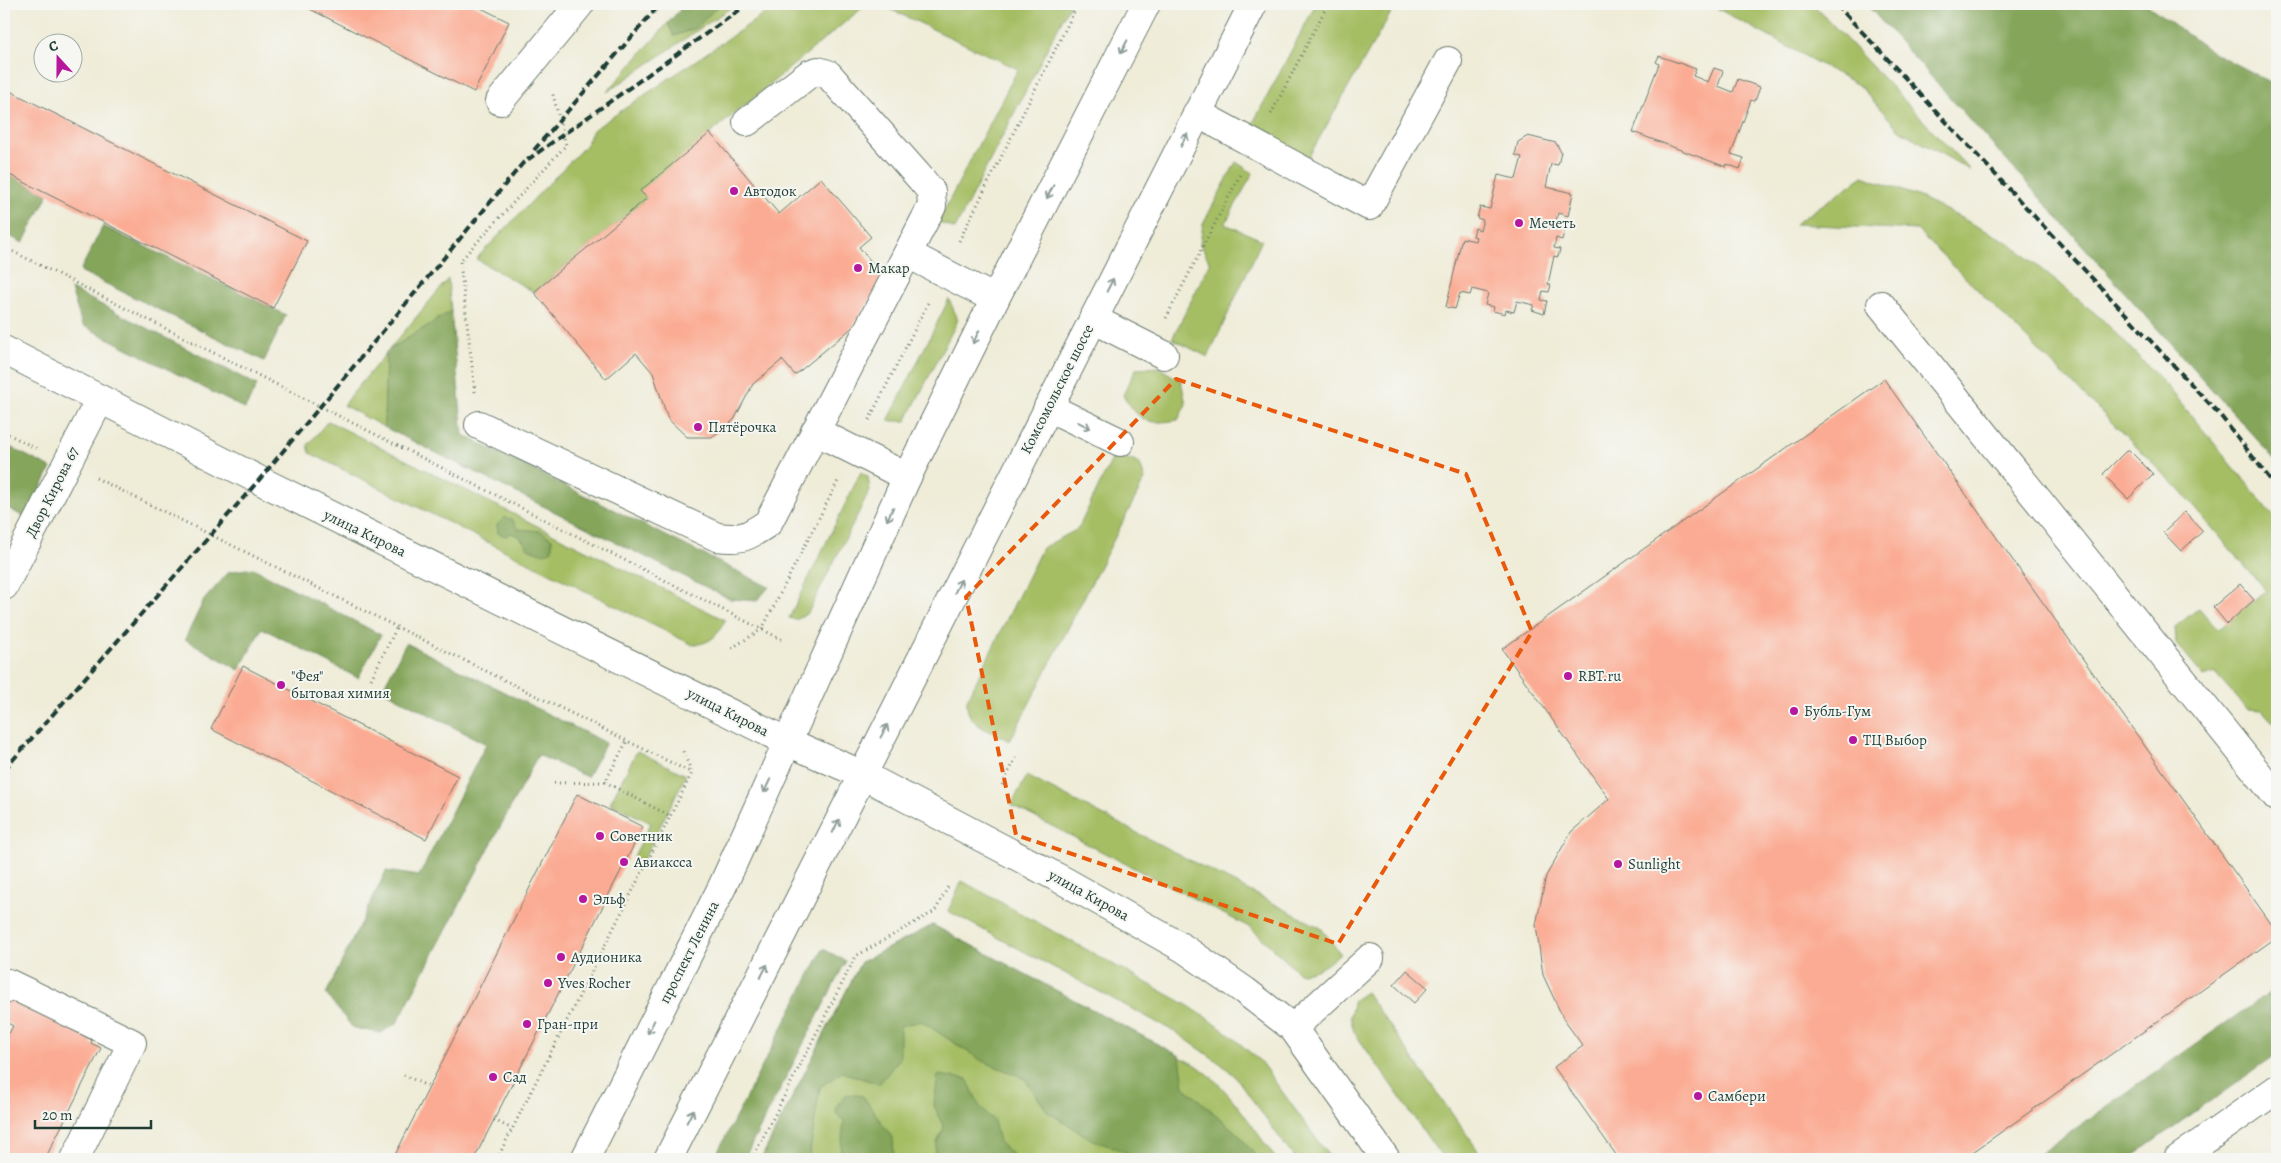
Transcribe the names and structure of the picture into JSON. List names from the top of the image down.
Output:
{
  "streets": {
    "main road": [
      "Комсомольское шоссе",
      "Двор Кирова 67",
      "улица Кирова",
      "проспект Ленина"
    ]
  },
  "crossings": [
    ["Комсомольское шоссе", "улица Кирова"],
    ["Двор Кирова 67", "улица Кирова"],
    ["улица Кирова", "проспект Ленина"]
  ],
  "places": [
    "Автодок",
    "Мечеть",
    "Макар",
    "Пятёрочка",
    "RBT.ru",
    "\"Фея\" бытовая химия",
    "Бубль-Гум",
    "ТЦ Выбор",
    "Советник",
    "Авиаксса",
    "Sunlight",
    "Эльф",
    "Аудионика",
    "Yves Rocher",
    "Гран-при",
    "Сад",
    "Самбери"
  ],
  "scale_bar": "20 m",
  "north": "top"
}
